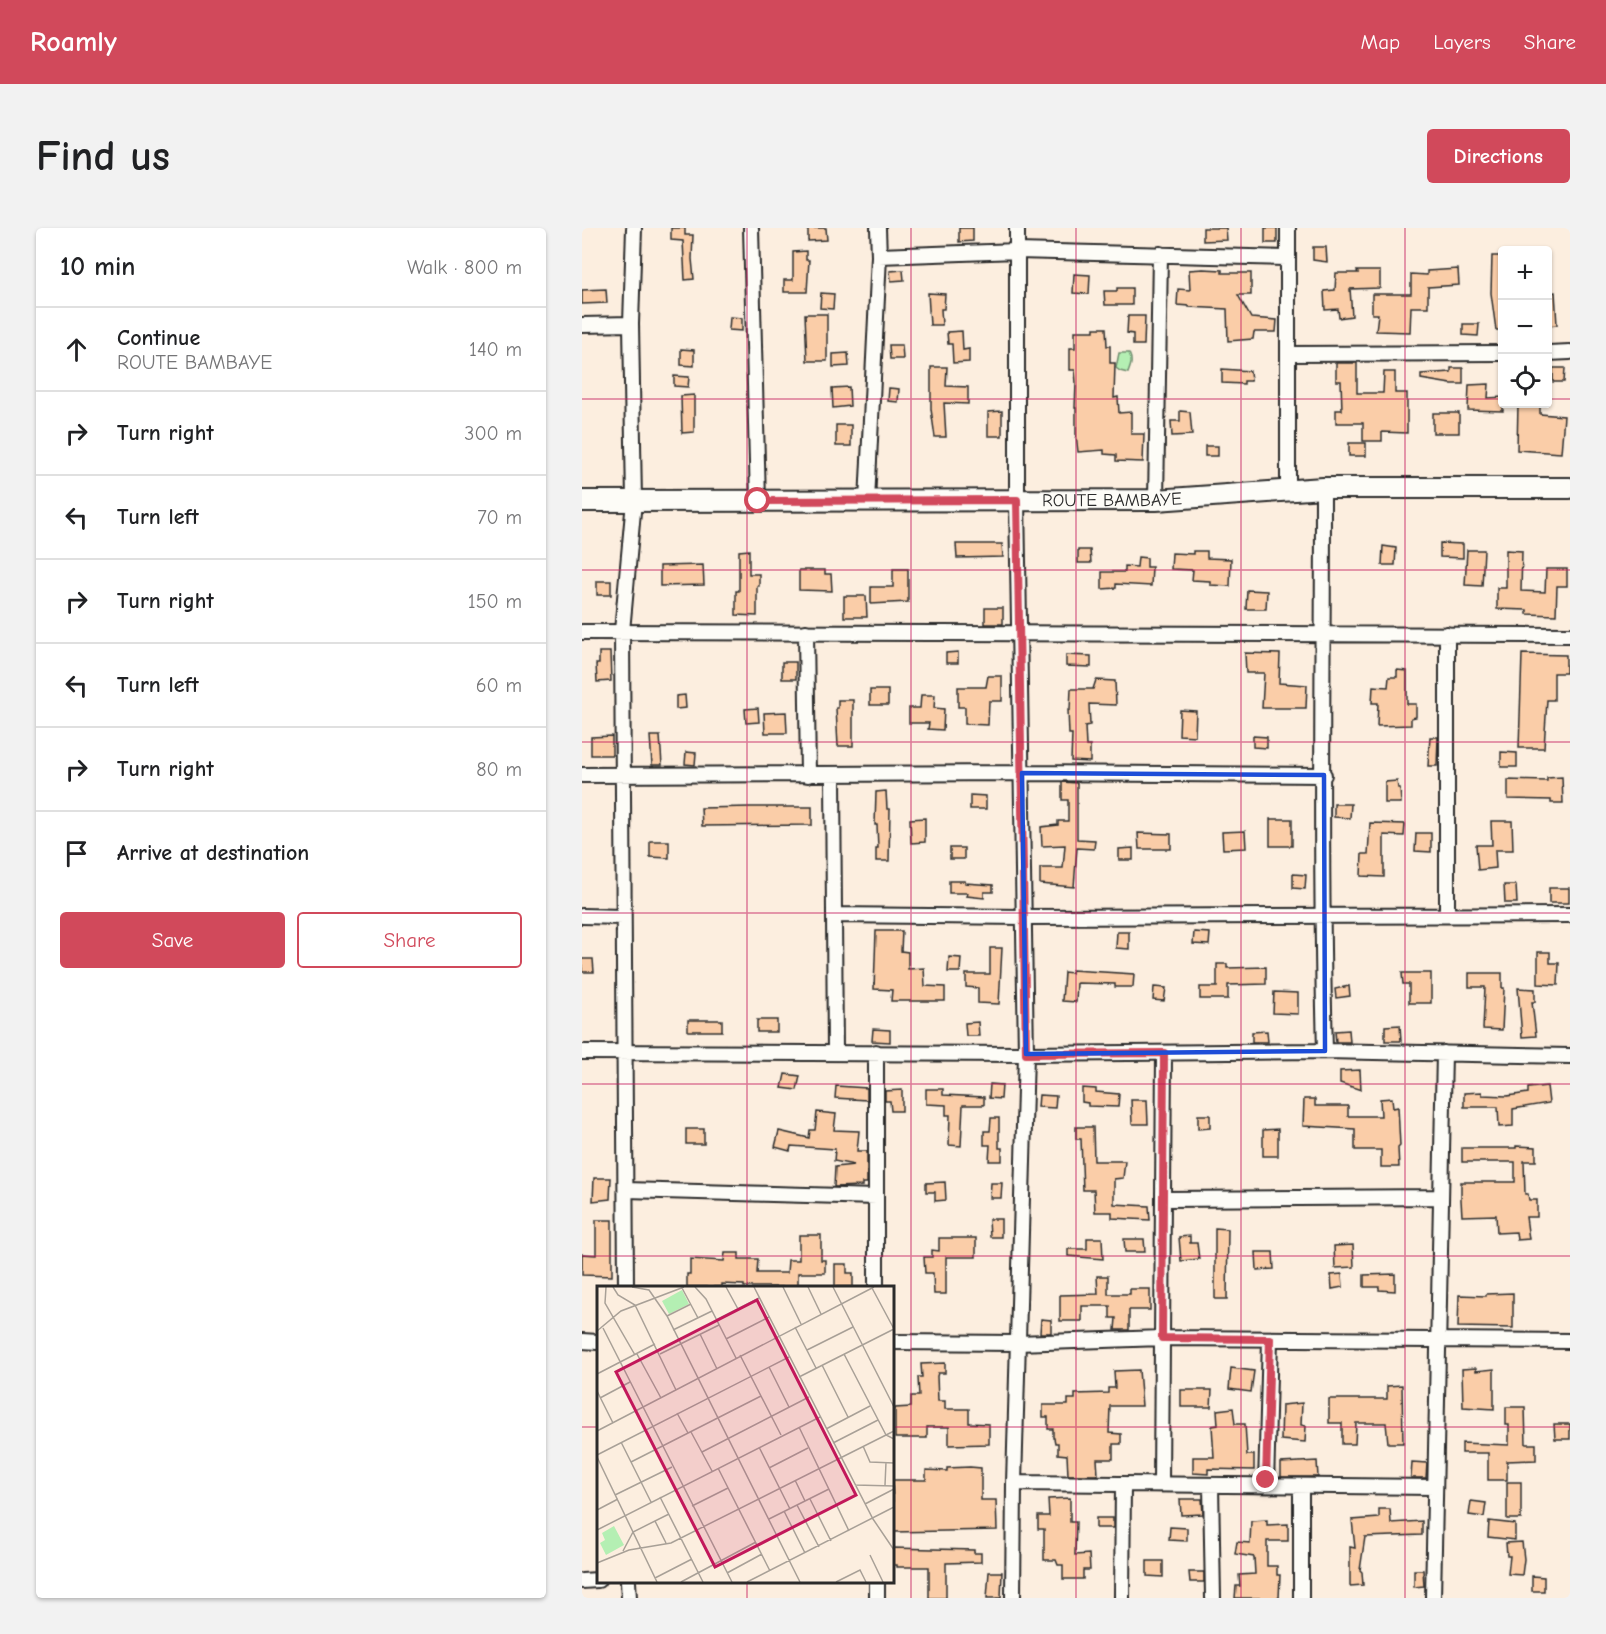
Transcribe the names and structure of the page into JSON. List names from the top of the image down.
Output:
{
  "streets": {
    "street": ["ROUTE BAMBAYE"]
  },
  "page": {
    "header": "Roamly",
    "nav": ["Map", "Layers", "Share"],
    "buttons": [
      "Directions",
      ["Save", "Share"]
    ],
    "title": "Find us",
    "heading": ["10 min", "Walk · 800 m"],
    "map_buttons": ["+", "−"],
    "list": [
      ["Continue", "ROUTE BAMBAYE", "140 m"],
      ["Turn right", "300 m"],
      ["Turn left", "70 m"],
      ["Turn right", "150 m"],
      ["Turn left", "60 m"],
      ["Turn right", "80 m"],
      "Arrive at destination"
    ]
  }
}
